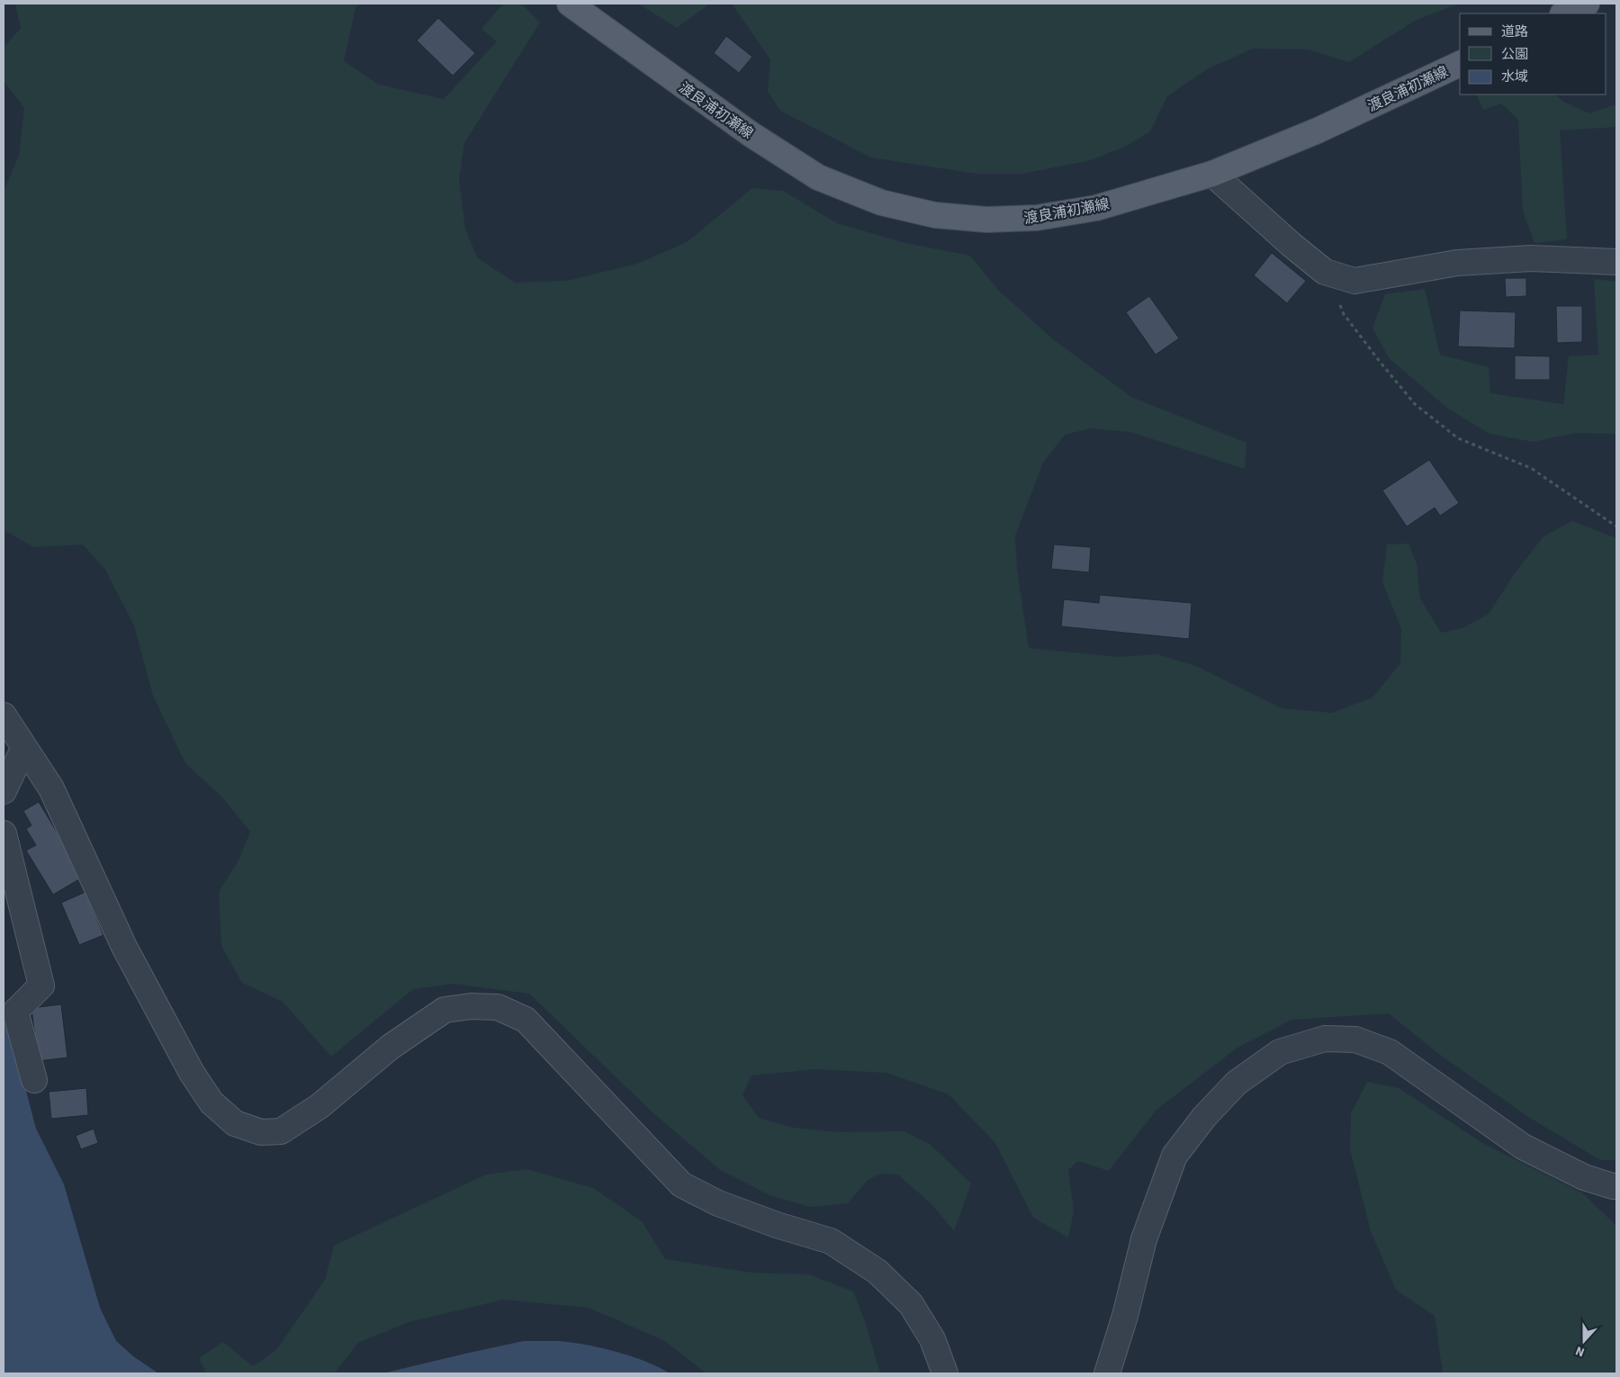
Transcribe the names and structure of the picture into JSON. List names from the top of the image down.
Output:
{
  "streets": {
    "main road": ["渡良浦初瀬線"]
  },
  "legend": ["道路", "公園", "水域"],
  "north": "bottom"
}
